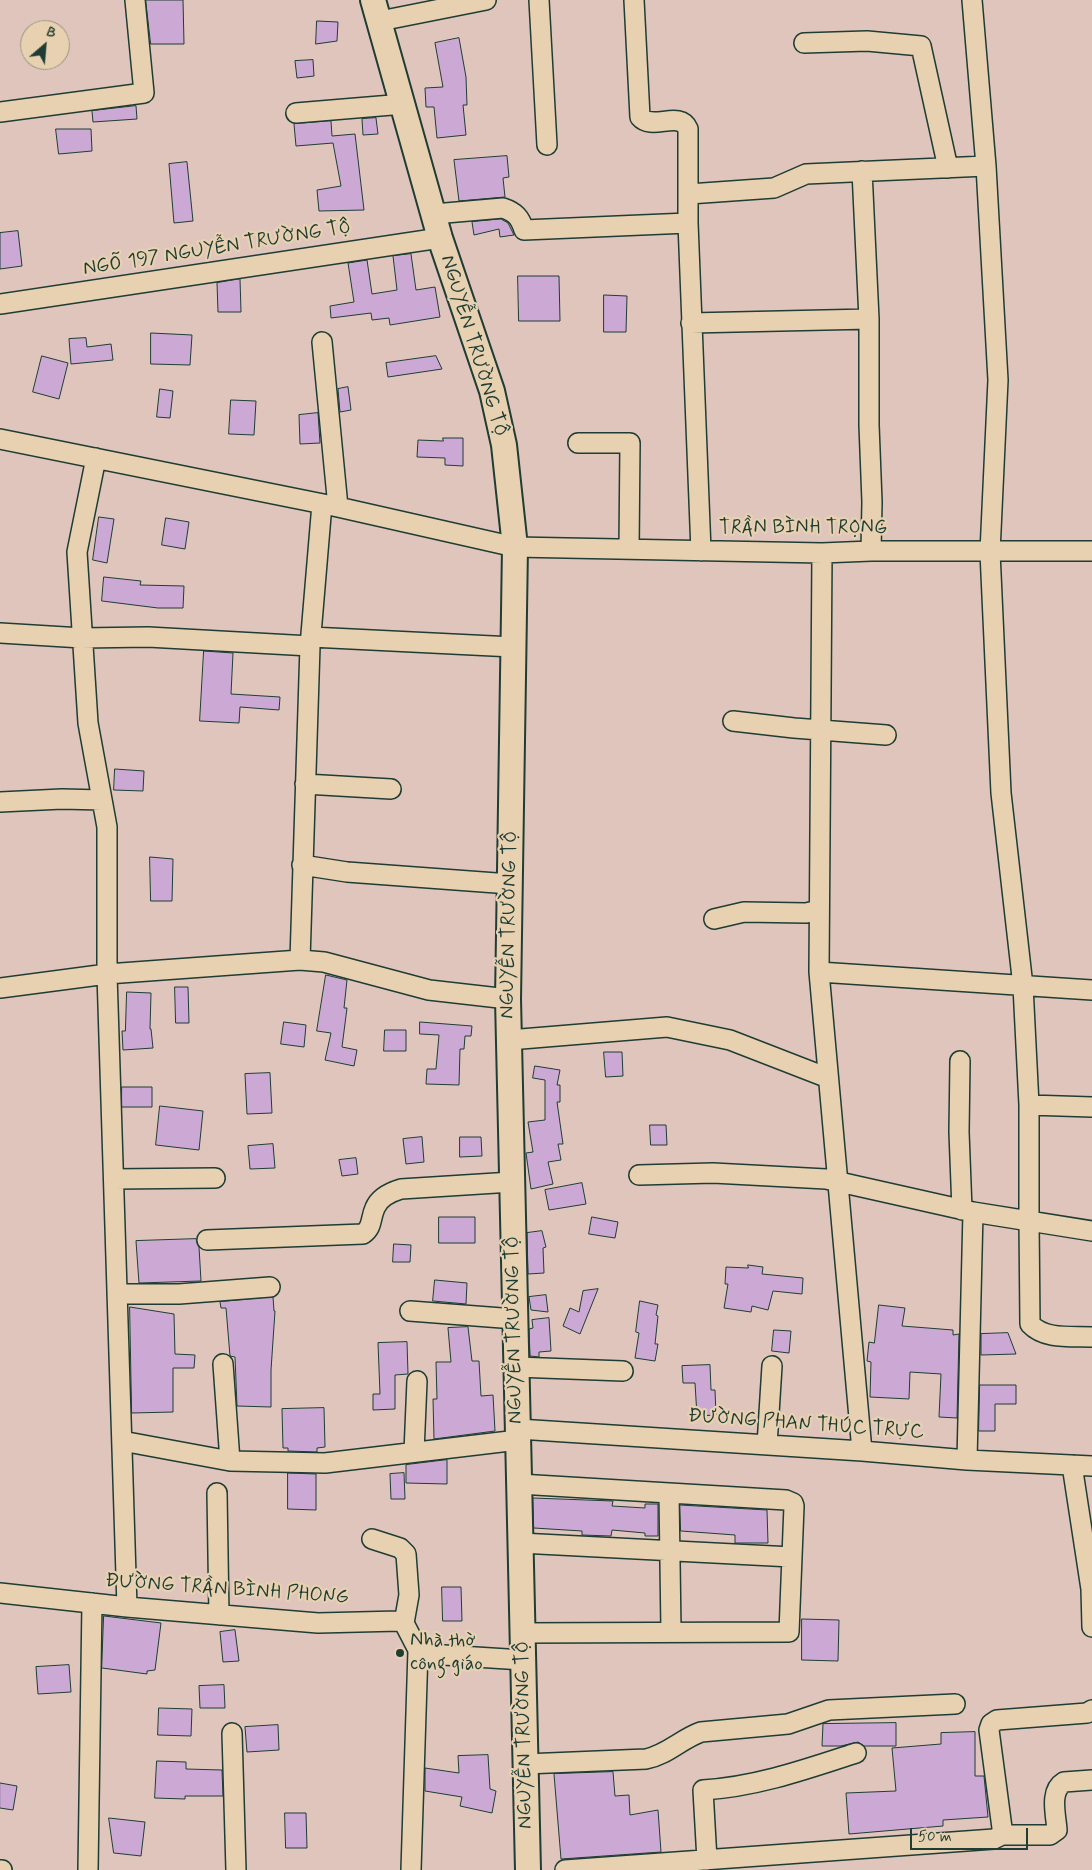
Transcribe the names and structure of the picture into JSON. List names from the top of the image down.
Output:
{
  "streets": {
    "main road": ["NGUYỄN TRƯỜNG TỘ"],
    "street": [
      "NGÕ 197 NGUYỄN TRƯỜNG TỘ",
      "TRẦN BÌNH TRỌNG",
      "ĐƯỜNG PHAN THÚC TRỰC",
      "ĐƯỜNG TRẦN BÌNH PHONG"
    ]
  },
  "crossings": [
    ["NGÕ 197 NGUYỄN TRƯỜNG TỘ", "NGUYỄN TRƯỜNG TỘ"],
    ["NGUYỄN TRƯỜNG TỘ", "TRẦN BÌNH TRỌNG"],
    ["NGUYỄN TRƯỜNG TỘ", "ĐƯỜNG PHAN THÚC TRỰC"]
  ],
  "places": ["Nhà thờ công giáo"],
  "scale_bar": "50 m",
  "north": "top right"
}
